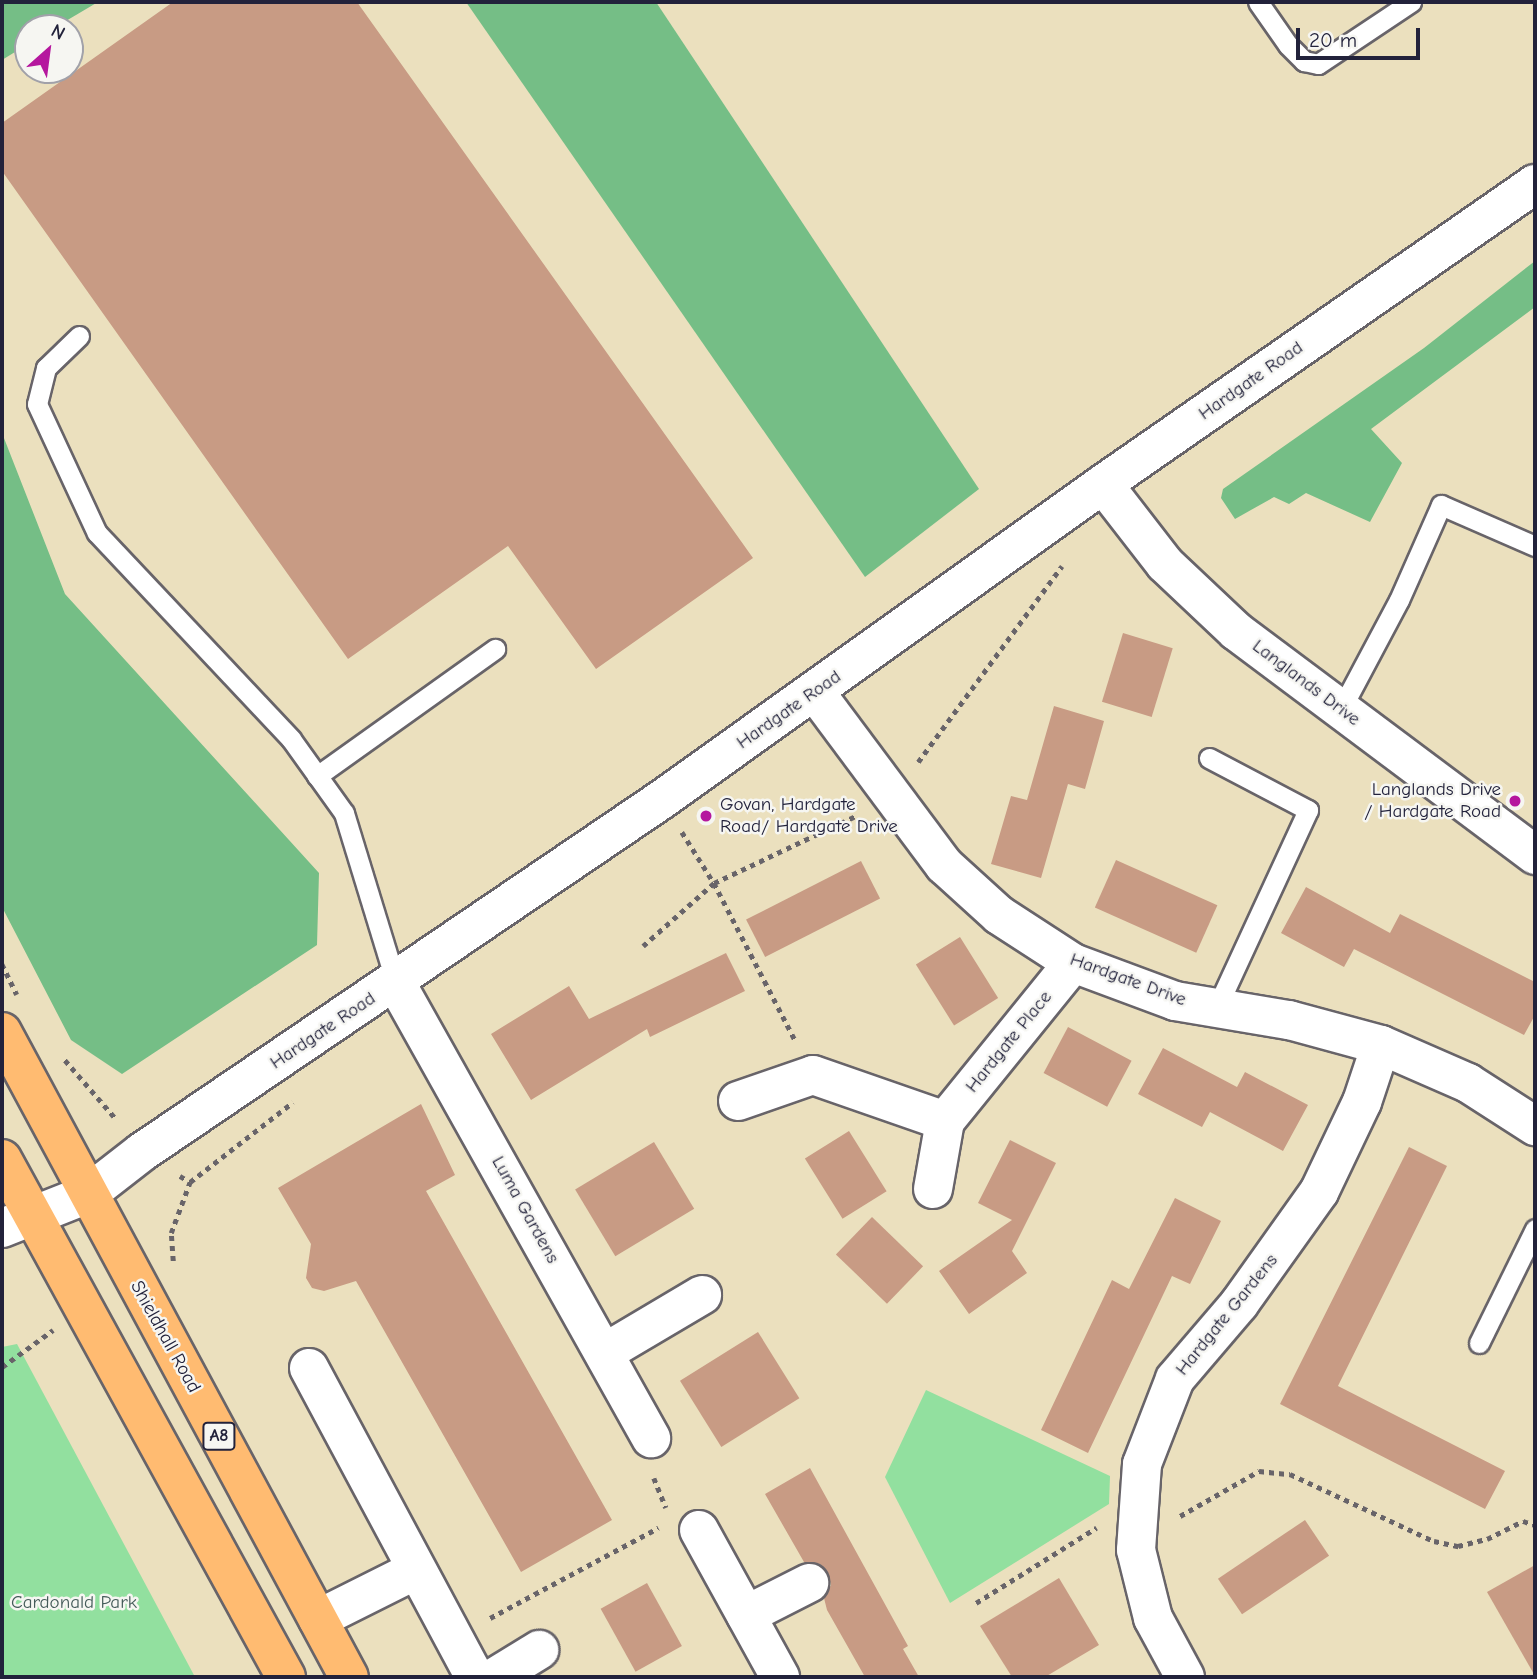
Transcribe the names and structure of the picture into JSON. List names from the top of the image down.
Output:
{
  "streets": {
    "main road": ["Shieldhall Road", "A8"],
    "street": [
      "Hardgate Road",
      "Langlands Drive",
      "Hardgate Drive",
      "Hardgate Place",
      "Luma Gardens",
      "Hardgate Gardens"
    ]
  },
  "crossings": [
    ["Hardgate Road", "Langlands Drive"],
    ["Hardgate Road", "Hardgate Drive"],
    ["Hardgate Road", "Luma Gardens"],
    ["Hardgate Road", "Shieldhall Road"],
    ["Hardgate Drive", "Hardgate Place"],
    ["Hardgate Drive", "Hardgate Gardens"]
  ],
  "parks": ["Cardonald Park"],
  "places": ["Langlands Drive / Hardgate Road", "Govan, Hardgate Road/ Hardgate Drive"],
  "scale_bar": "20 m",
  "north": "top right"
}
